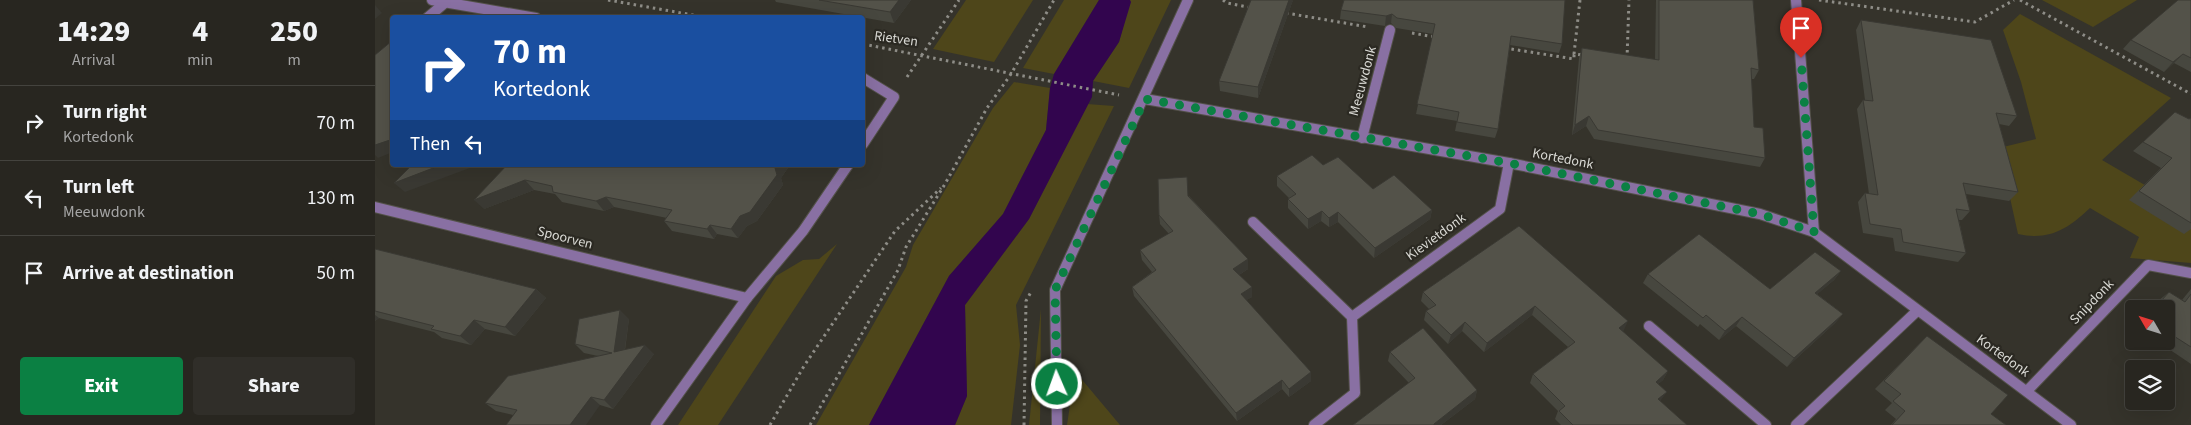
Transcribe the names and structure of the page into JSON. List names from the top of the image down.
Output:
{
  "streets": {
    "street": [
      "Meeuwdonk",
      "Kortedonk",
      "Kievietdonk",
      "Spoorven",
      "Snipdonk"
    ],
    "path": ["Rietven"]
  },
  "crossings": [
    ["Meeuwdonk", "Kortedonk"],
    ["Kortedonk", "Kievietdonk"],
    ["Kortedonk", "Snipdonk"]
  ],
  "north": "top left",
  "page": {
    "eta": [
      "14:29",
      "Arrival",
      "4",
      "min",
      "250",
      "m"
    ],
    "turn": ["70 m", "Kortedonk"],
    "list": [
      {
        "name": "Turn right",
        "note": "Kortedonk",
        "value": "70 m"
      },
      {
        "name": "Turn left",
        "note": "Meeuwdonk",
        "value": "130 m"
      },
      {
        "name": "Arrive at destination",
        "value": "50 m"
      }
    ],
    "then": "Then",
    "buttons": ["Exit", "Share"]
  }
}
